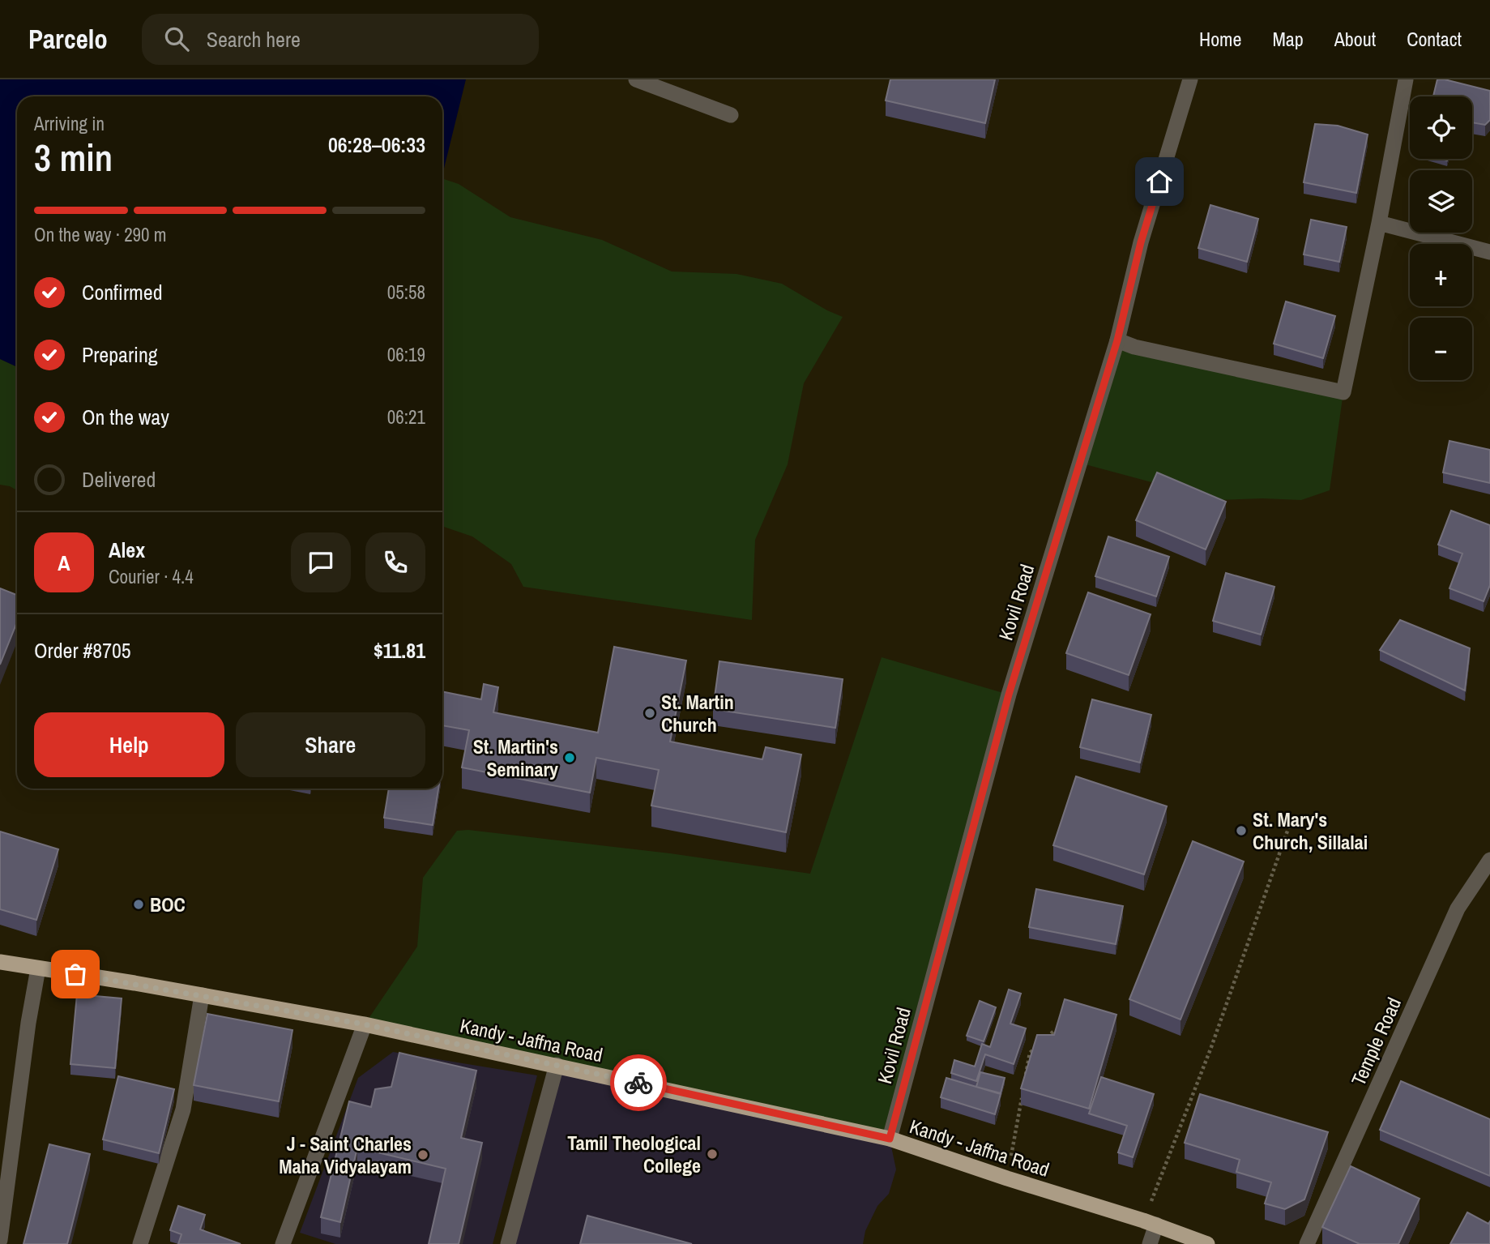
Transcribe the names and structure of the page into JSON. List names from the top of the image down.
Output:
{
  "streets": {
    "highway": ["Kandy - Jaffna Road"],
    "street": ["Kovil Road", "Temple Road"]
  },
  "crossings": [
    ["Kovil Road", "Kandy - Jaffna Road"]
  ],
  "places": [
    "St. Martin Church",
    "St. Martin's Seminary",
    "St. Mary's Church, Sillalai",
    "BOC",
    "Tamil Theological College",
    "J - Saint Charles Maha Vidyalayam"
  ],
  "page": {
    "header": "Parcelo",
    "search": "Search here",
    "nav": [
      "Home",
      "Map",
      "About",
      "Contact"
    ],
    "map_buttons": ["+", "−"],
    "heading": ["3 min", "Arriving in", "06:28–06:33"],
    "panel": [
      "Alex",
      "Courier · 4.4",
      "Order #8705",
      "$11.81"
    ],
    "bar": "On the way · 290 m",
    "list": [
      ["Confirmed", "05:58"],
      ["Preparing", "06:19"],
      ["On the way", "06:21"],
      "Delivered"
    ],
    "round": "A",
    "buttons": ["Help", "Share"]
  }
}
